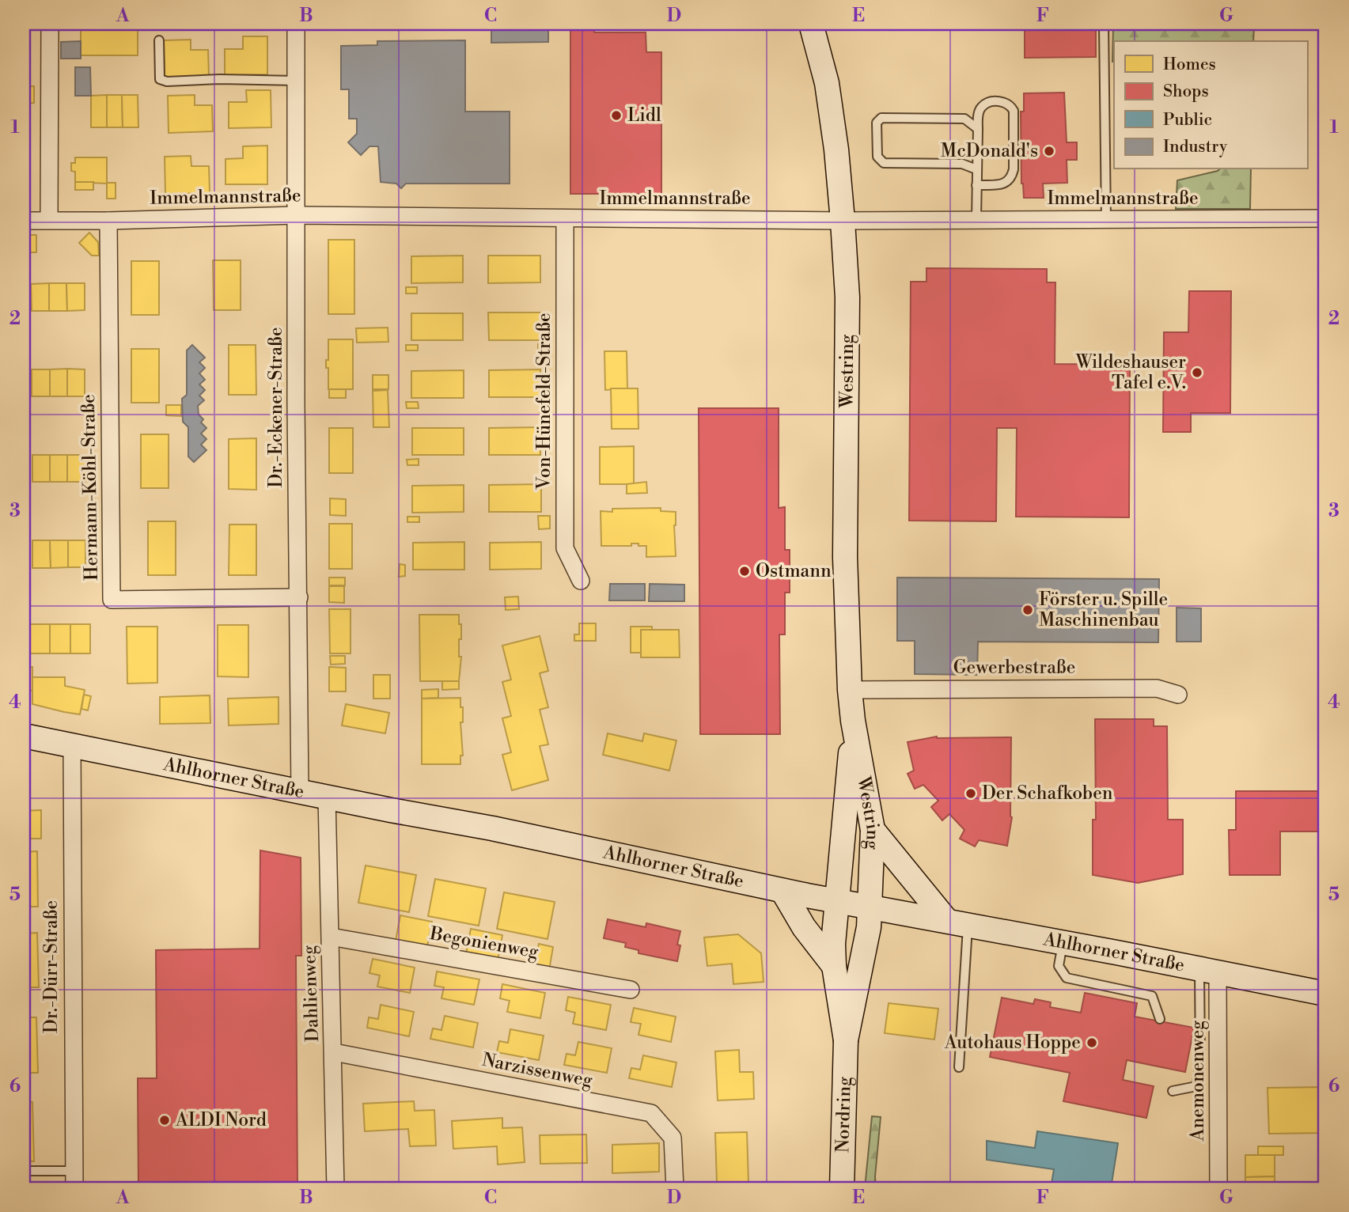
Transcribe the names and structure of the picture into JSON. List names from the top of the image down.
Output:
{
  "streets": {
    "main road": ["Westring", "Ahlhorner Straße", "Nordring"],
    "street": [
      "Immelmannstraße",
      "Von-Hünefeld-Straße",
      "Dr.-Eckener-Straße",
      "Hermann-Köhl-Straße",
      "Gewerbestraße",
      "Begonienweg",
      "Dr.-Dürr-Straße",
      "Dahlienweg",
      "Narzissenweg",
      "Anemonenweg"
    ]
  },
  "crossings": [
    ["Immelmannstraße", "Westring"],
    ["Immelmannstraße", "Von-Hünefeld-Straße"],
    ["Immelmannstraße", "Dr.-Eckener-Straße"],
    ["Immelmannstraße", "Hermann-Köhl-Straße"],
    ["Westring", "Gewerbestraße"],
    ["Westring", "Ahlhorner Straße"],
    ["Westring", "Nordring"],
    ["Dr.-Eckener-Straße", "Hermann-Köhl-Straße"],
    ["Dr.-Eckener-Straße", "Ahlhorner Straße"],
    ["Ahlhorner Straße", "Dr.-Dürr-Straße"],
    ["Ahlhorner Straße", "Dahlienweg"],
    ["Ahlhorner Straße", "Anemonenweg"],
    ["Ahlhorner Straße", "Nordring"],
    ["Begonienweg", "Dahlienweg"],
    ["Dahlienweg", "Narzissenweg"]
  ],
  "places": [
    "Lidl",
    "McDonald's",
    "Wildeshauser Tafel e.V.",
    "Ostmann",
    "Förster u. Spille Maschinenbau",
    "Der Schafkoben",
    "Autohaus Hoppe",
    "ALDI Nord"
  ],
  "legend": [
    "Homes",
    "Shops",
    "Public",
    "Industry"
  ],
  "grid": {
    "columns": [
      "A",
      "B",
      "C",
      "D",
      "E",
      "F",
      "G"
    ],
    "rows": [
      "1",
      "2",
      "3",
      "4",
      "5",
      "6"
    ]
  }
}
